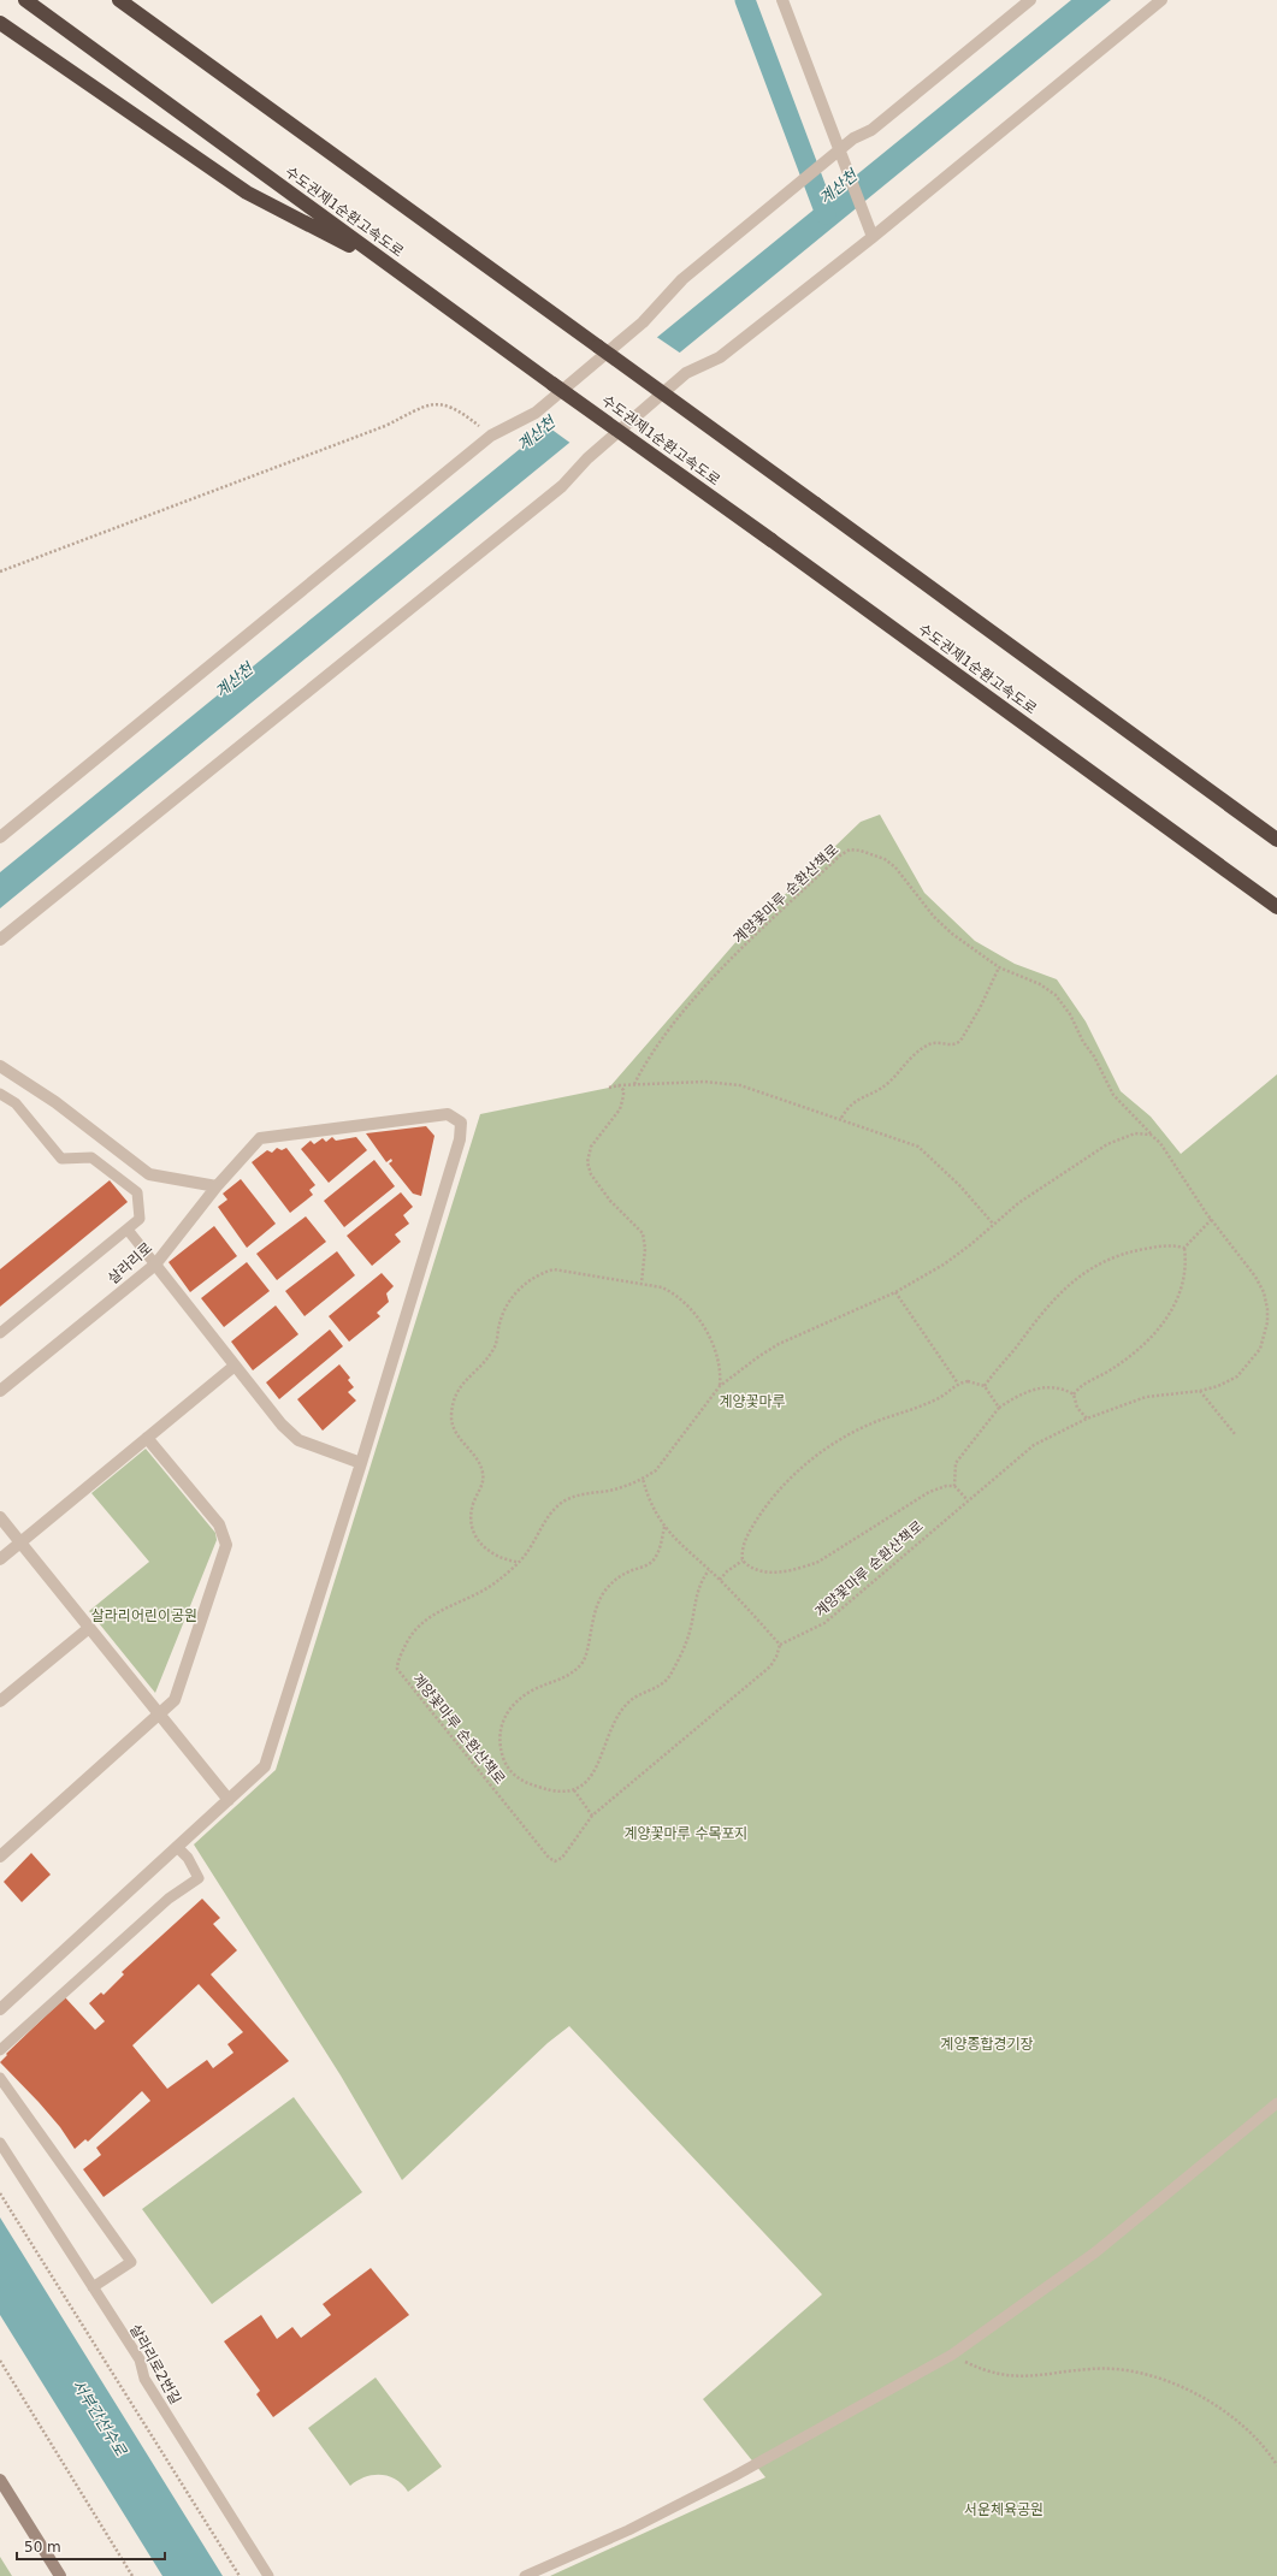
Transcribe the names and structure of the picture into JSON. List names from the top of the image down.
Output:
{
  "streets": {
    "highway": ["수도권제1순환고속도로"],
    "street": ["살라리로"],
    "lane": ["살라리로2번길"],
    "path": ["계양꽃마루 순환산책로"]
  },
  "water": ["계산천", "서부간선수로"],
  "parks": [
    "계양꽃마루",
    "살라리어린이공원",
    "계양꽃마루 수목포지",
    "계양종합경기장",
    "서운체육공원"
  ],
  "scale_bar": "50 m"
}
